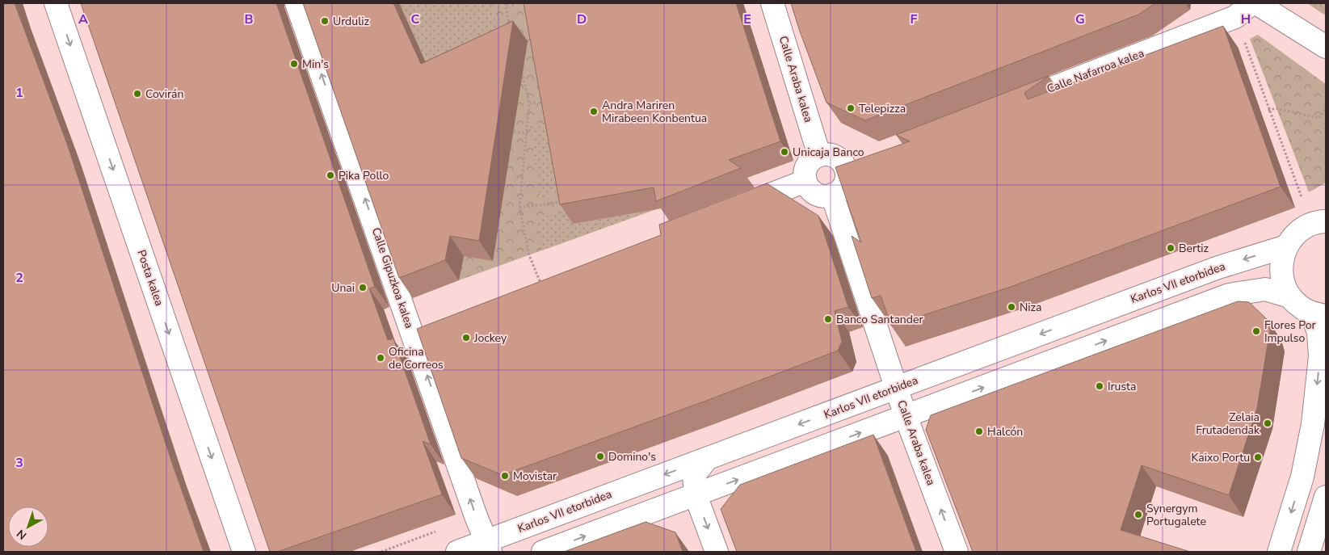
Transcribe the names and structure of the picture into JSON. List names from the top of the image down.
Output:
{
  "streets": {
    "street": [
      "Calle Nafarroa kalea",
      "Calle Araba kalea",
      "Posta kalea",
      "Calle Gipuzkoa kalea",
      "Karlos VII etorbidea"
    ]
  },
  "crossings": [
    ["Calle Araba kalea", "Karlos VII etorbidea"],
    ["Calle Gipuzkoa kalea", "Karlos VII etorbidea"]
  ],
  "one_way": ["Posta kalea", "Calle Gipuzkoa kalea"],
  "places": [
    "Urduliz",
    "Min's",
    "Covirán",
    "Telepizza",
    "Andra Mariren Mirabeen Konbentua",
    "Unicaja Banco",
    "Pika Pollo",
    "Bertiz",
    "Unai",
    "Niza",
    "Banco Santander",
    "Flores Por Impulso",
    "Jockey",
    "Oficina de Correos",
    "Irusta",
    "Zelaia Frutadendak",
    "Halcón",
    "Domino's",
    "Kaixo Portu",
    "Movistar",
    "Synergym Portugalete"
  ],
  "north": "bottom left",
  "grid": {
    "columns": [
      "A",
      "B",
      "C",
      "D",
      "E",
      "F",
      "G",
      "H"
    ],
    "rows": ["1", "2", "3"]
  }
}
